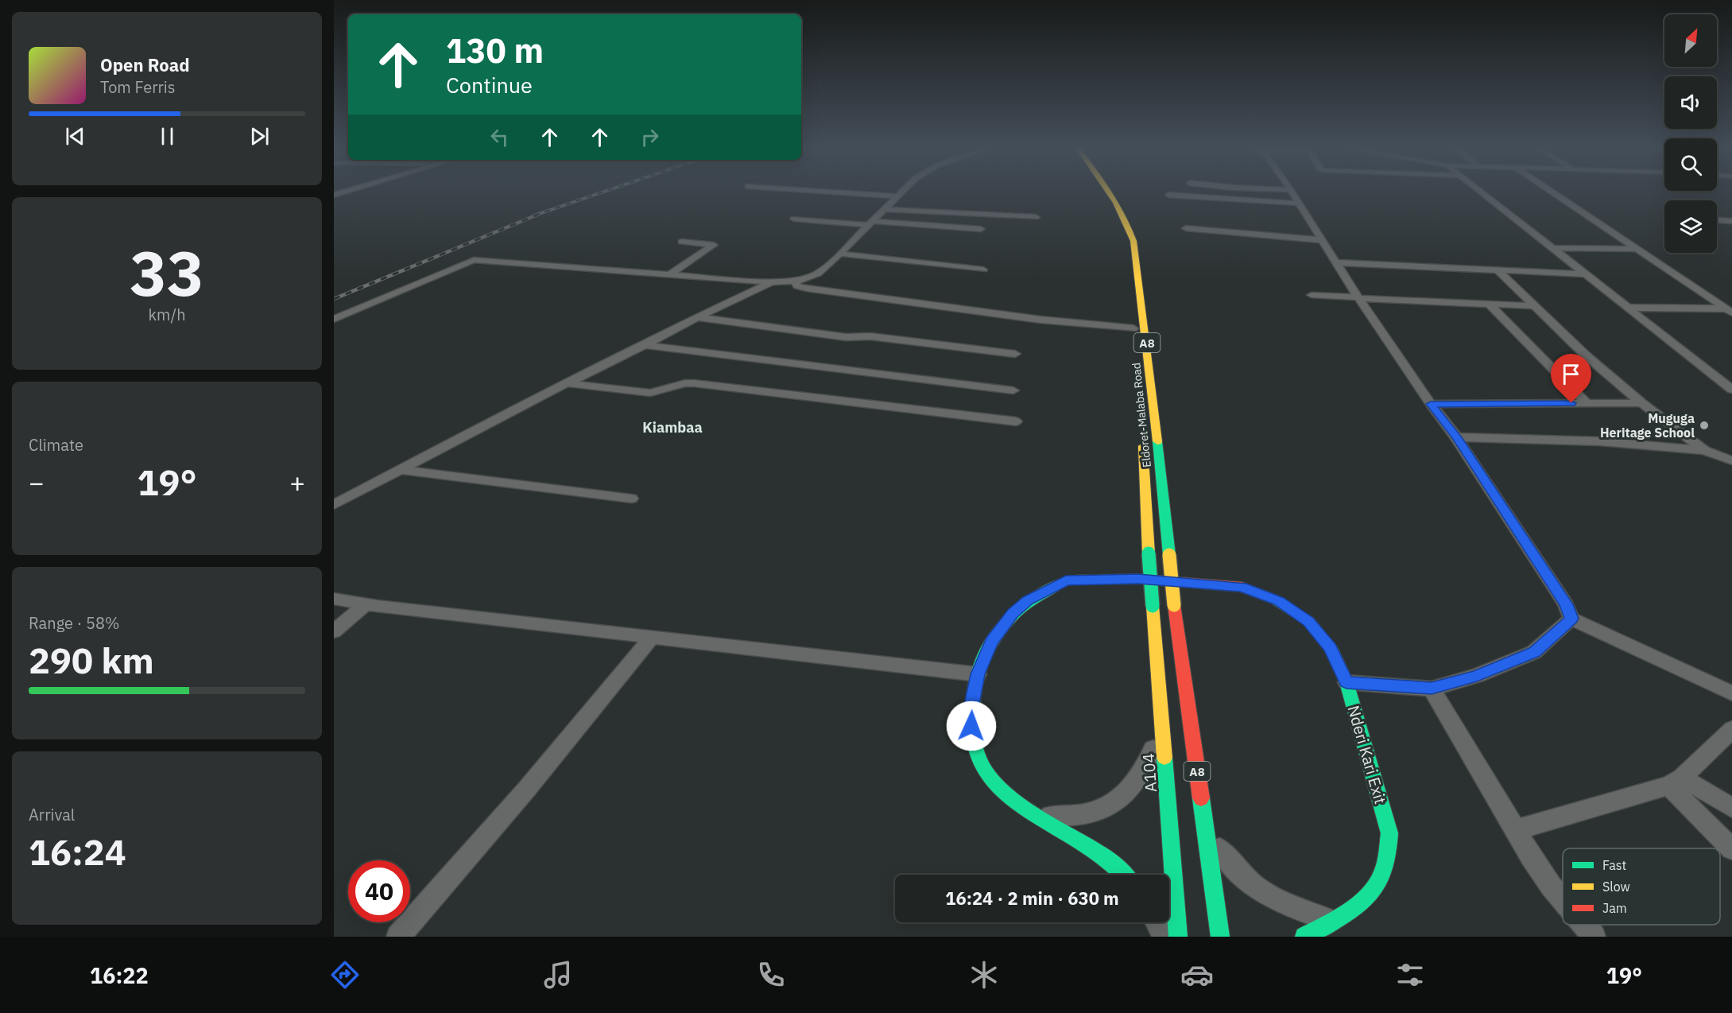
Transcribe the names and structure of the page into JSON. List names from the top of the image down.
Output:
{
  "streets": {
    "main road": [
      "A8",
      "Eldoret-Malaba Road",
      "Nderi Kari Exit",
      "A104"
    ]
  },
  "crossings": [
    ["A8", "Eldoret-Malaba Road"],
    ["Eldoret-Malaba Road", "A104"]
  ],
  "districts": ["Kiambaa"],
  "places": ["Muguga Heritage School"],
  "legend": ["Fast", "Slow", "Jam"],
  "north": "top right",
  "page": {
    "turn": ["130 m", "Continue"],
    "song": ["Open Road", "Tom Ferris"],
    "tile": [
      ["33", "km/h"],
      "Climate",
      ["Range · 58%", "290 km"],
      ["Arrival", "16:24"]
    ],
    "heat": ["−", "19°", "+"],
    "limit": "40",
    "trip": "16:24 · 2 min · 630 m",
    "tabs": ["16:22", "19°"]
  }
}
